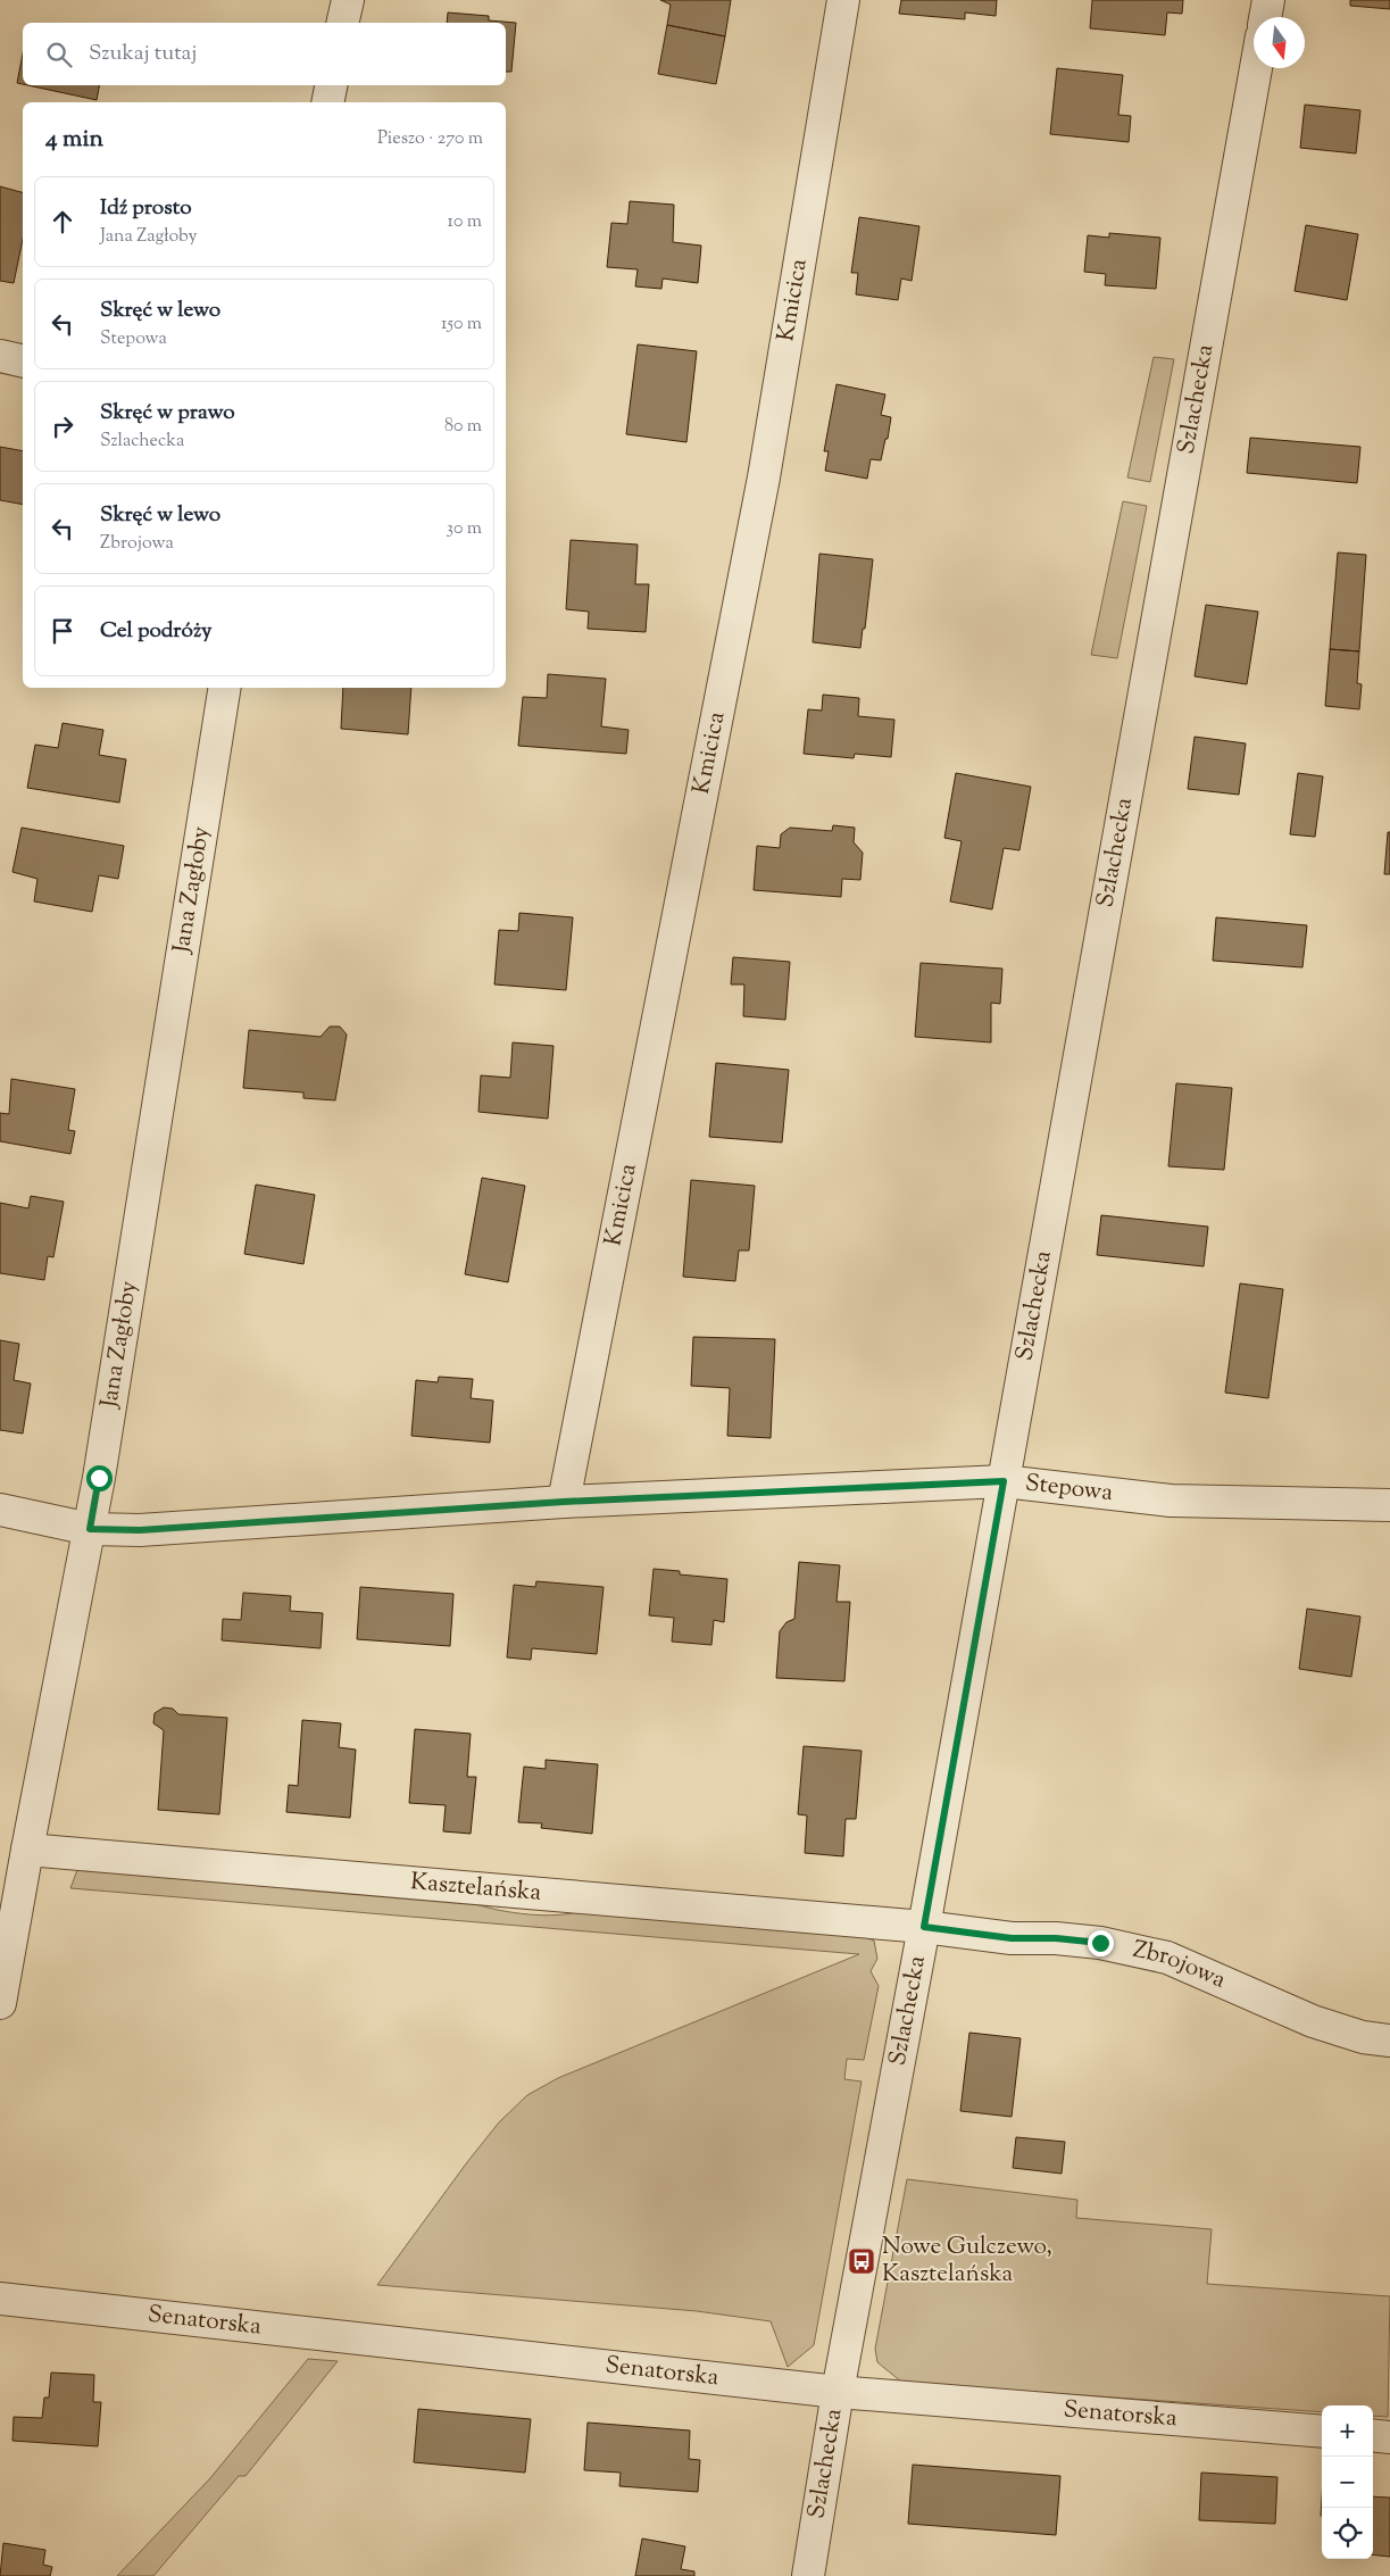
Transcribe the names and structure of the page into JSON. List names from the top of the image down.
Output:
{
  "streets": {
    "street": [
      "Kmicica",
      "Szlachecka",
      "Jana Zagłoby",
      "Stepowa",
      "Kasztelańska",
      "Zbrojowa",
      "Senatorska"
    ]
  },
  "crossings": [
    ["Kmicica", "Stepowa"],
    ["Szlachecka", "Stepowa"],
    ["Szlachecka", "Kasztelańska"],
    ["Szlachecka", "Zbrojowa"],
    ["Szlachecka", "Senatorska"],
    ["Jana Zagłoby", "Stepowa"],
    ["Jana Zagłoby", "Kasztelańska"],
    ["Kasztelańska", "Zbrojowa"]
  ],
  "places": {
    "bus stop": ["Nowe Gulczewo, Kasztelańska"]
  },
  "north": "bottom",
  "page": {
    "search": "Szukaj tutaj",
    "heading": ["4 min", "Pieszo · 270 m"],
    "list": [
      ["Idź prosto", "Jana Zagłoby", "10 m"],
      ["Skręć w lewo", "Stepowa", "150 m"],
      ["Skręć w prawo", "Szlachecka", "80 m"],
      ["Skręć w lewo", "Zbrojowa", "30 m"],
      "Cel podróży"
    ],
    "map_buttons": ["+", "−"]
  }
}
